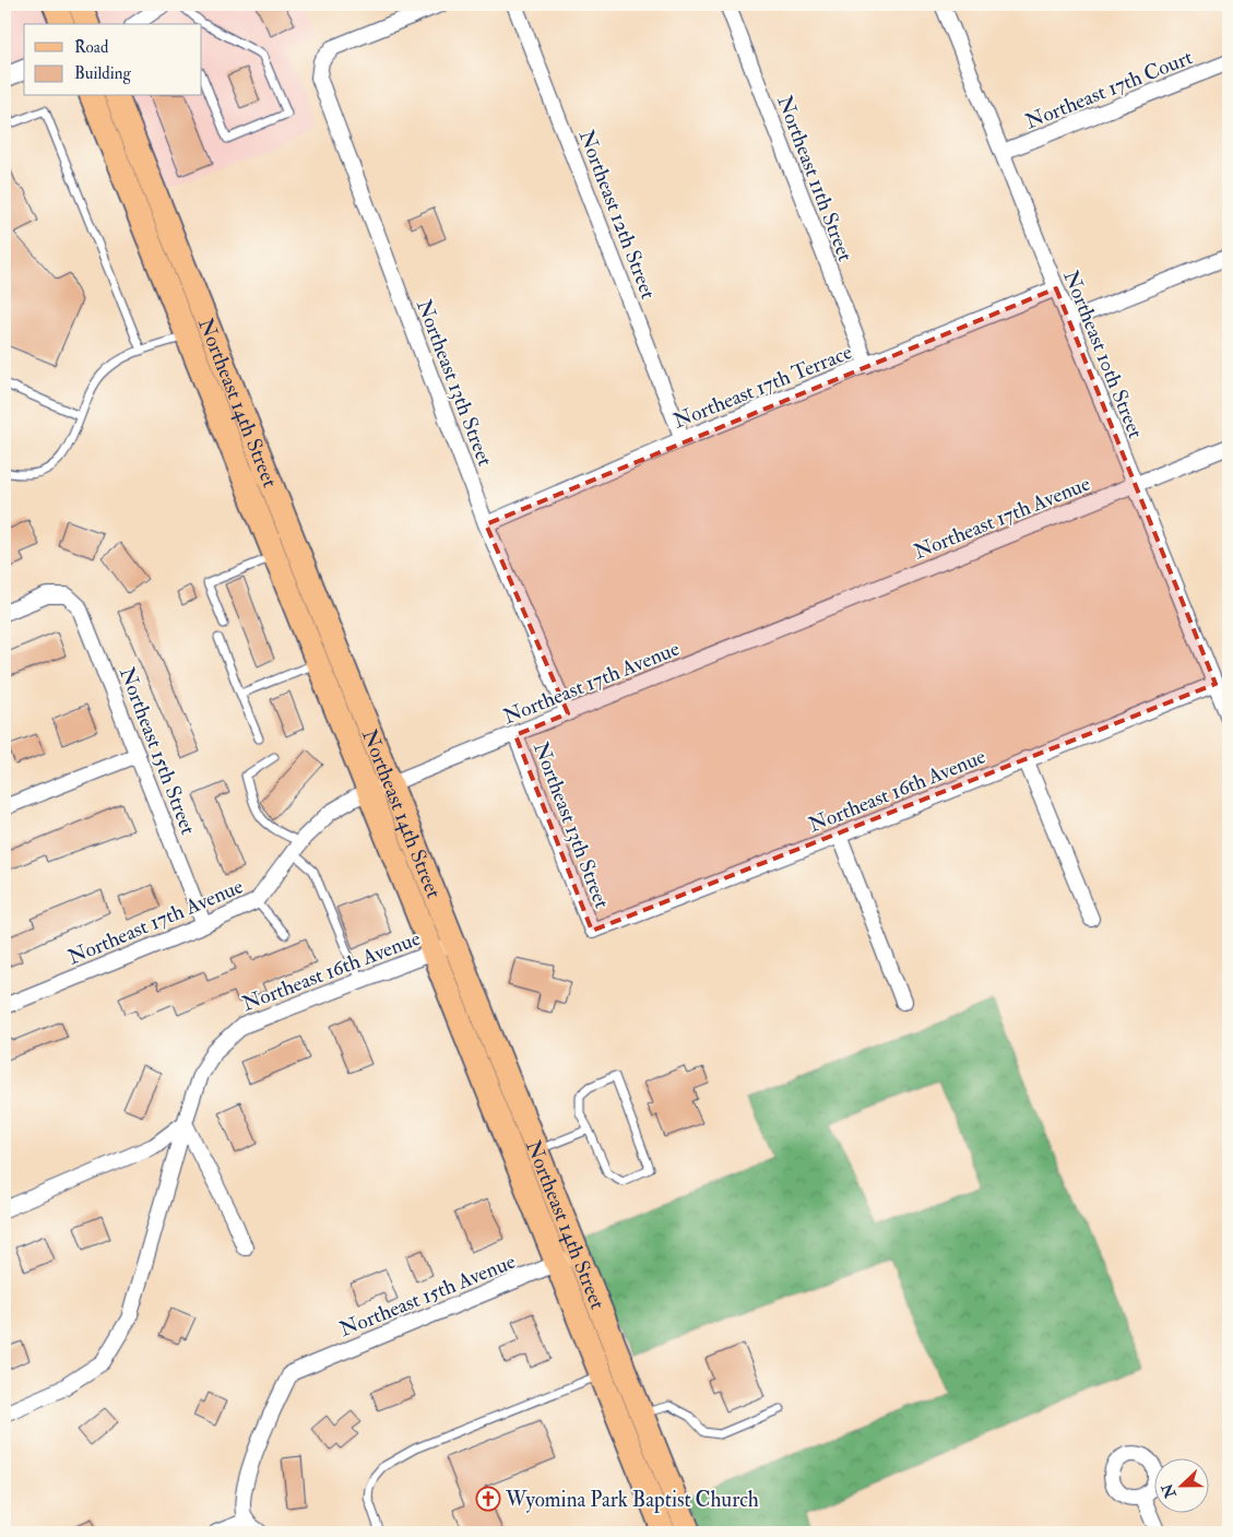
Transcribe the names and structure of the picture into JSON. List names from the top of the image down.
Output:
{
  "streets": {
    "main road": ["Northeast 14th Street"],
    "street": [
      "Northeast 17th Court",
      "Northeast 11th Street",
      "Northeast 12th Street",
      "Northeast 10th Street",
      "Northeast 13th Street",
      "Northeast 17th Terrace",
      "Northeast 17th Avenue",
      "Northeast 15th Street",
      "Northeast 16th Avenue",
      "Northeast 15th Avenue"
    ]
  },
  "crossings": [
    ["Northeast 17th Court", "Northeast 10th Street"],
    ["Northeast 11th Street", "Northeast 17th Terrace"],
    ["Northeast 12th Street", "Northeast 17th Terrace"],
    ["Northeast 10th Street", "Northeast 17th Terrace"],
    ["Northeast 10th Street", "Northeast 17th Avenue"],
    ["Northeast 10th Street", "Northeast 16th Avenue"],
    ["Northeast 13th Street", "Northeast 17th Terrace"],
    ["Northeast 13th Street", "Northeast 17th Avenue"],
    ["Northeast 13th Street", "Northeast 16th Avenue"],
    ["Northeast 14th Street", "Northeast 17th Avenue"],
    ["Northeast 14th Street", "Northeast 16th Avenue"],
    ["Northeast 14th Street", "Northeast 15th Avenue"],
    ["Northeast 17th Avenue", "Northeast 15th Street"]
  ],
  "places": {
    "church": ["Wyomina Park Baptist Church"]
  },
  "legend": ["Road", "Building"],
  "north": "left"
}
